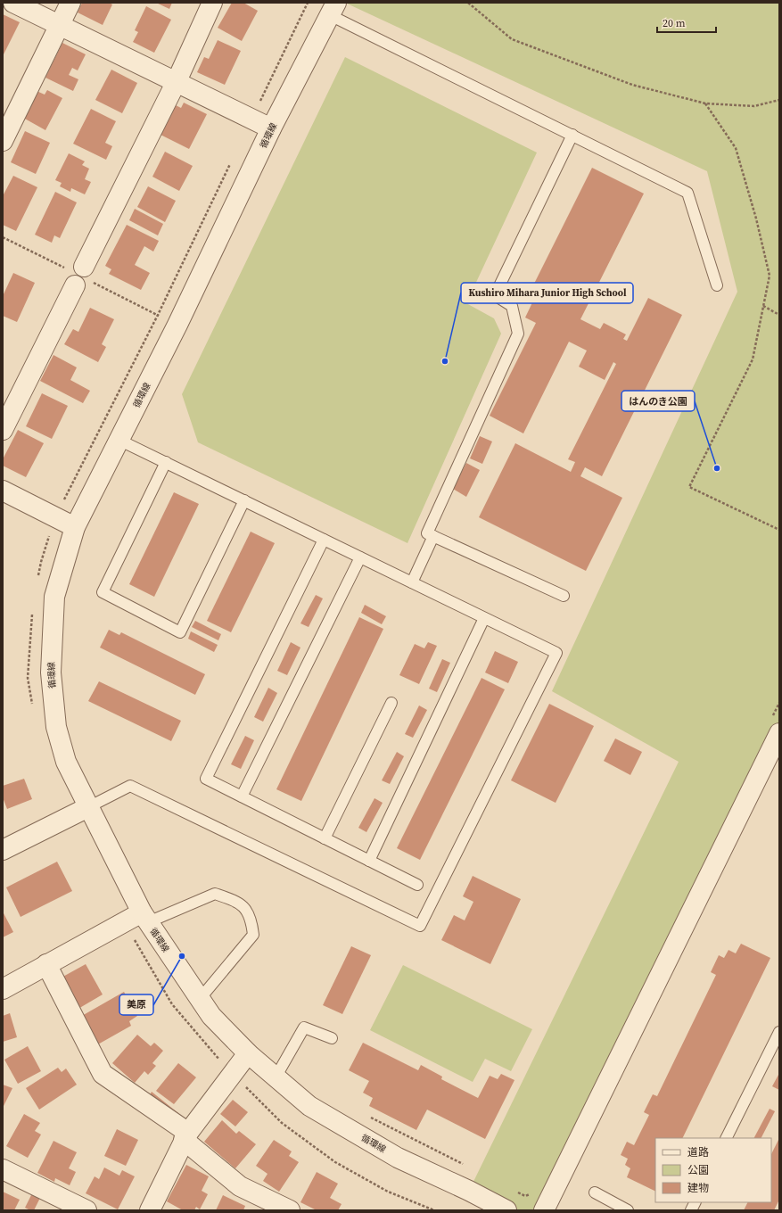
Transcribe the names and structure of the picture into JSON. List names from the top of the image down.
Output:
{
  "streets": {
    "street": ["循環線"]
  },
  "places": ["Kushiro Mihara Junior High School", "はんのき公園", "美原"],
  "legend": ["道路", "公園", "建物"],
  "scale_bar": "20 m"
}
